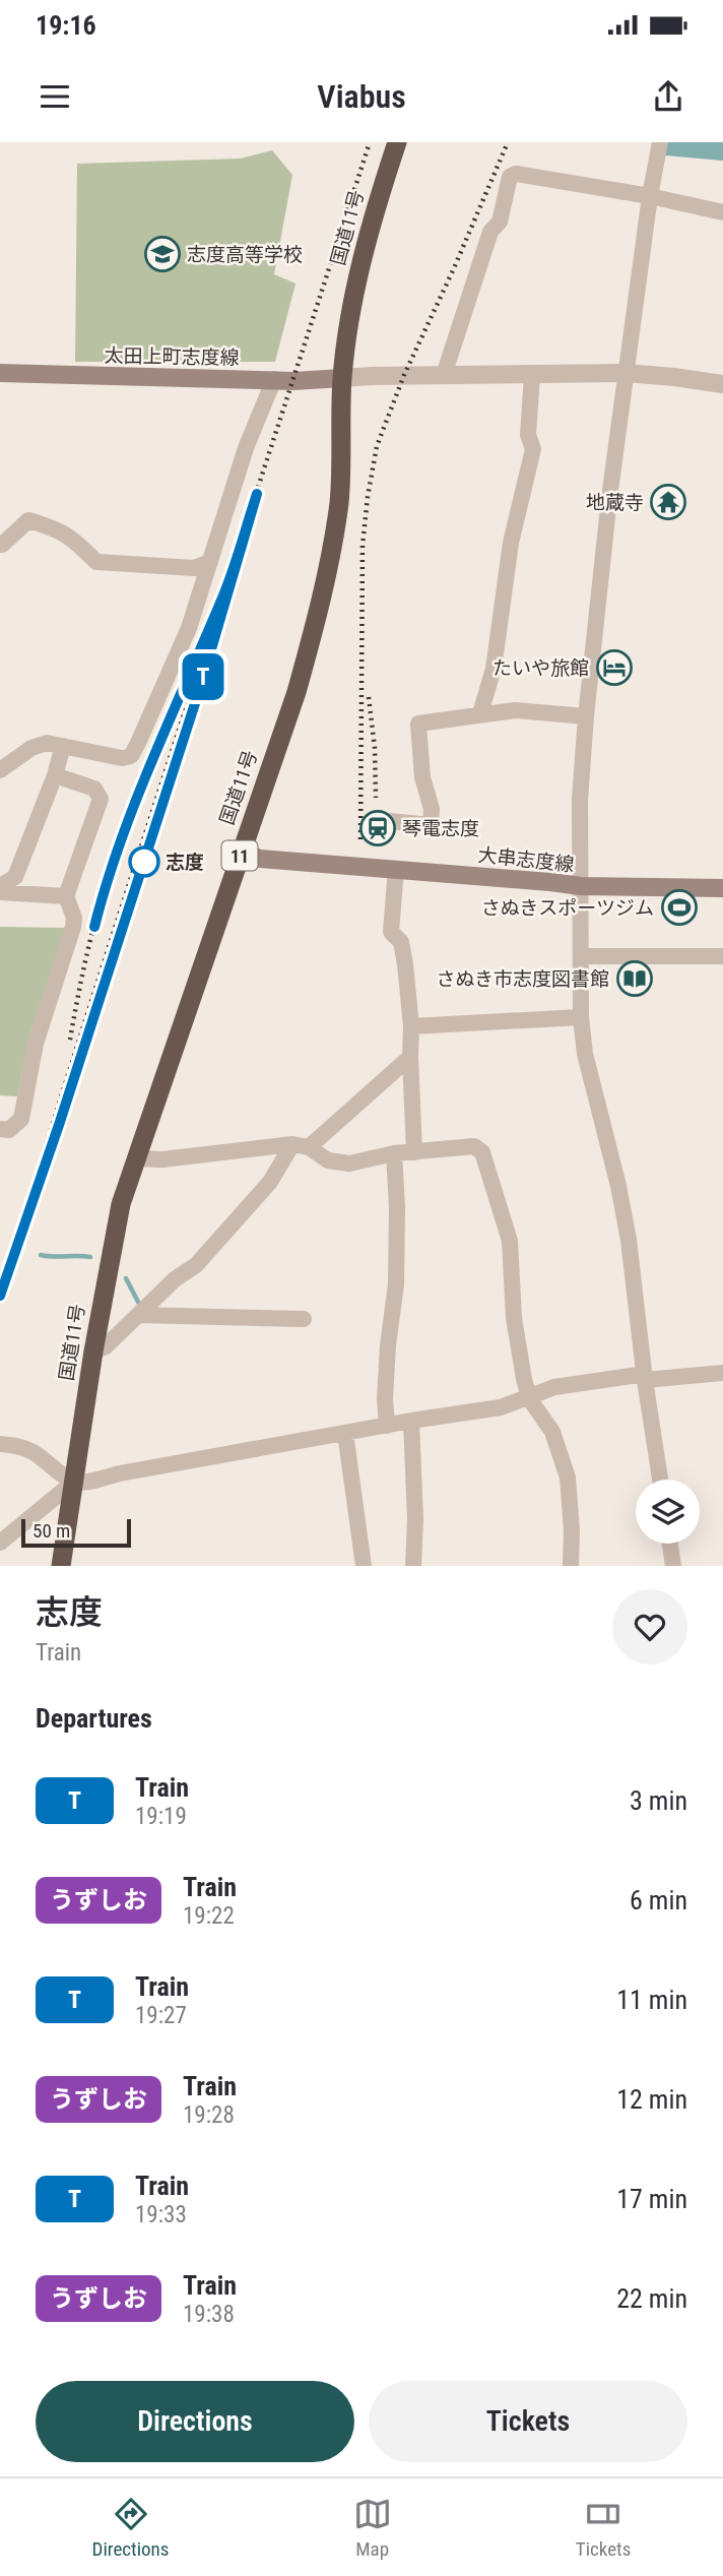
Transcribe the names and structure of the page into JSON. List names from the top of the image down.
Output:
{
  "streets": {
    "highway": ["国道11号", "11"],
    "main road": ["太田上町志度線", "大串志度線"]
  },
  "crossings": [
    ["国道11号", "太田上町志度線"],
    ["国道11号", "大串志度線"]
  ],
  "places": {
    "school or university": ["志度高等学校"],
    "temple": ["地蔵寺"],
    "hotel": ["たいや旅館"],
    "station": ["琴電志度"],
    "other": ["志度"],
    "sports": ["さぬきスポーツジム"],
    "library": ["さぬき市志度図書館"]
  },
  "scale_bar": "50 m",
  "page": {
    "status": "19:16",
    "header": "Viabus",
    "on_map": "T",
    "scale": "50 m",
    "heading": [
      ["志度", "Train"],
      "Departures"
    ],
    "list": [
      {
        "mark": "T",
        "name": "Train",
        "note": "19:19",
        "value": "3 min"
      },
      {
        "mark": "うずしお",
        "name": "Train",
        "note": "19:22",
        "value": "6 min"
      },
      {
        "mark": "T",
        "name": "Train",
        "note": "19:27",
        "value": "11 min"
      },
      {
        "mark": "うずしお",
        "name": "Train",
        "note": "19:28",
        "value": "12 min"
      },
      {
        "mark": "T",
        "name": "Train",
        "note": "19:33",
        "value": "17 min"
      },
      {
        "mark": "うずしお",
        "name": "Train",
        "note": "19:38",
        "value": "22 min"
      }
    ],
    "buttons": ["Directions", "Tickets"],
    "tabs": ["Directions", "Map", "Tickets"]
  }
}
